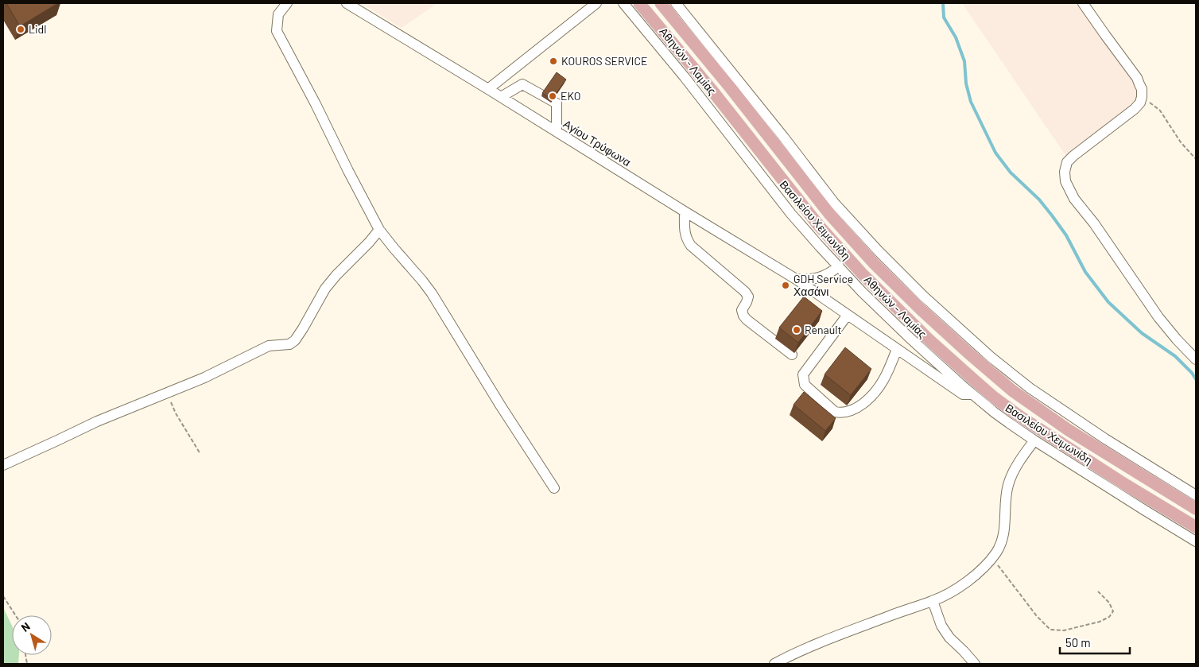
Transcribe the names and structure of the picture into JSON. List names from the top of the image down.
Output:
{
  "streets": {
    "main road": ["Αθηνών - Λαμίας"],
    "street": ["Αγίου Τρύφωνα", "Βασιλείου Χειμωνίδη"]
  },
  "crossings": [
    ["Αγίου Τρύφωνα", "Βασιλείου Χειμωνίδη"]
  ],
  "places": [
    "Lidl",
    "KOUROS SERVICE",
    "EKO",
    "GDH Service Χασάνι",
    "Renault"
  ],
  "scale_bar": "50 m",
  "north": "top left"
}
